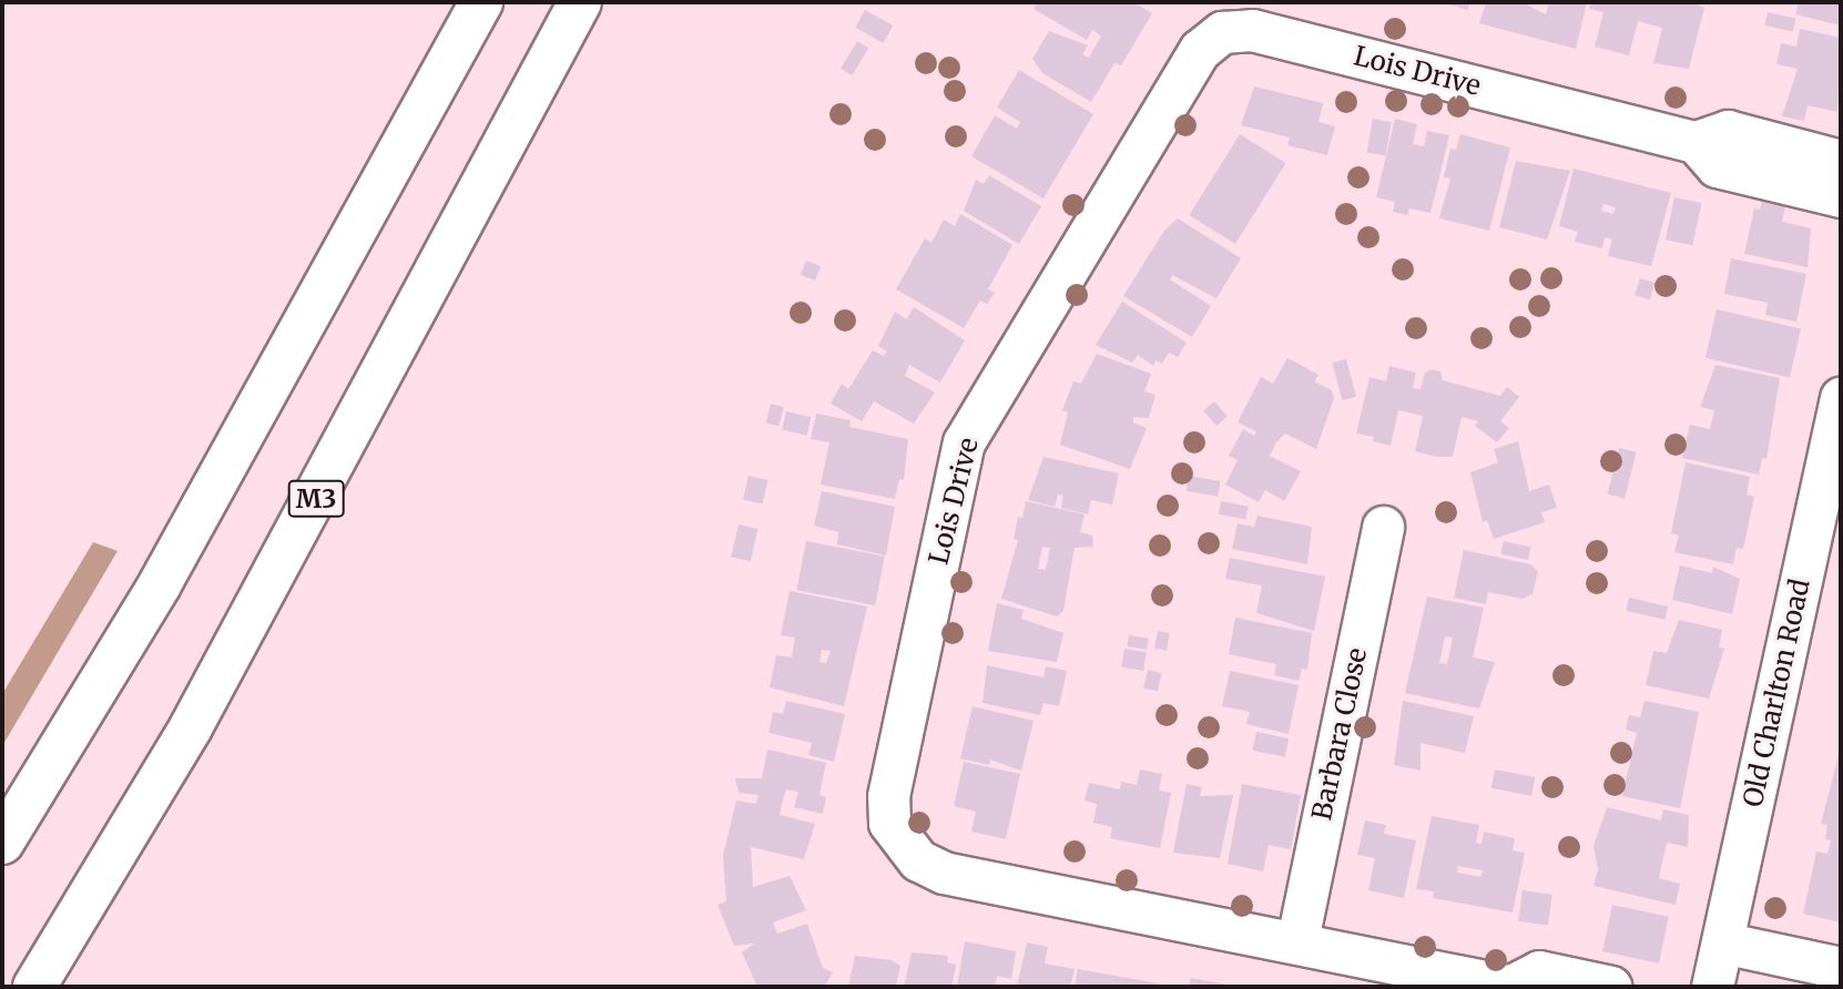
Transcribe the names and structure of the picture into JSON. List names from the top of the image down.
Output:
{
  "streets": {
    "highway": ["M3"],
    "street": ["Lois Drive", "Old Charlton Road", "Barbara Close"]
  },
  "crossings": [
    ["Lois Drive", "Barbara Close"]
  ]
}
